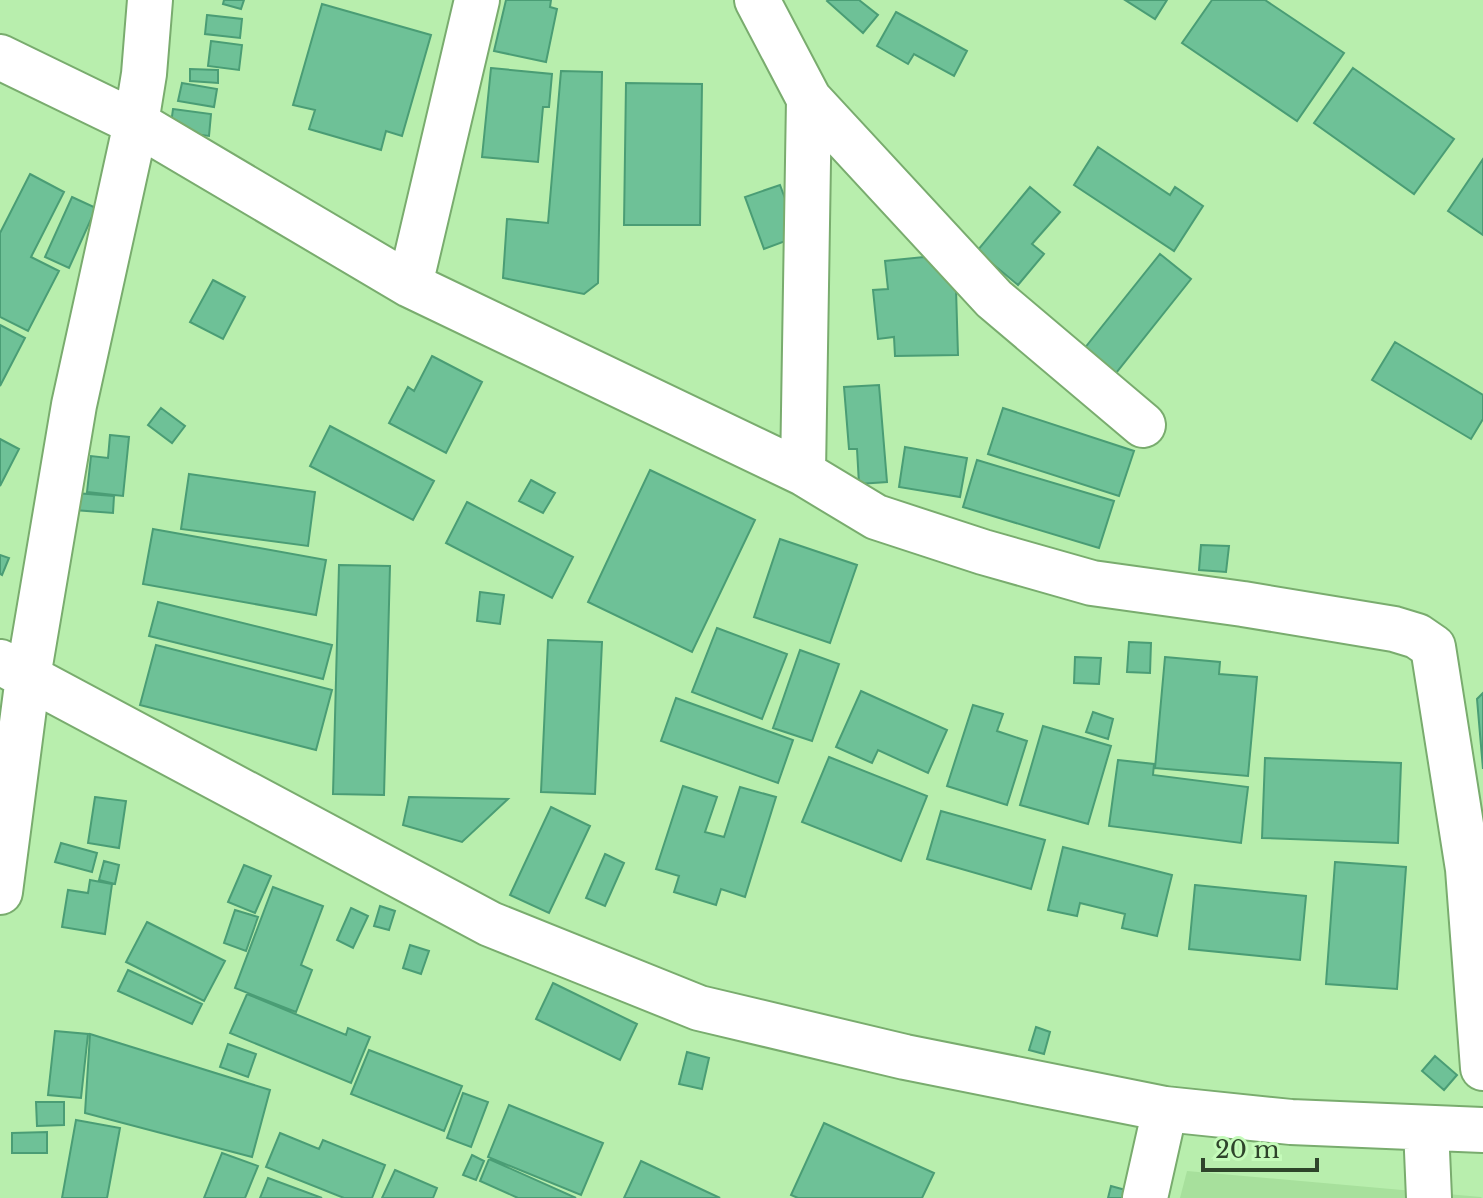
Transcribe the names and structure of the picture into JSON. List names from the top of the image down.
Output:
{
  "scale_bar": "20 m"
}
